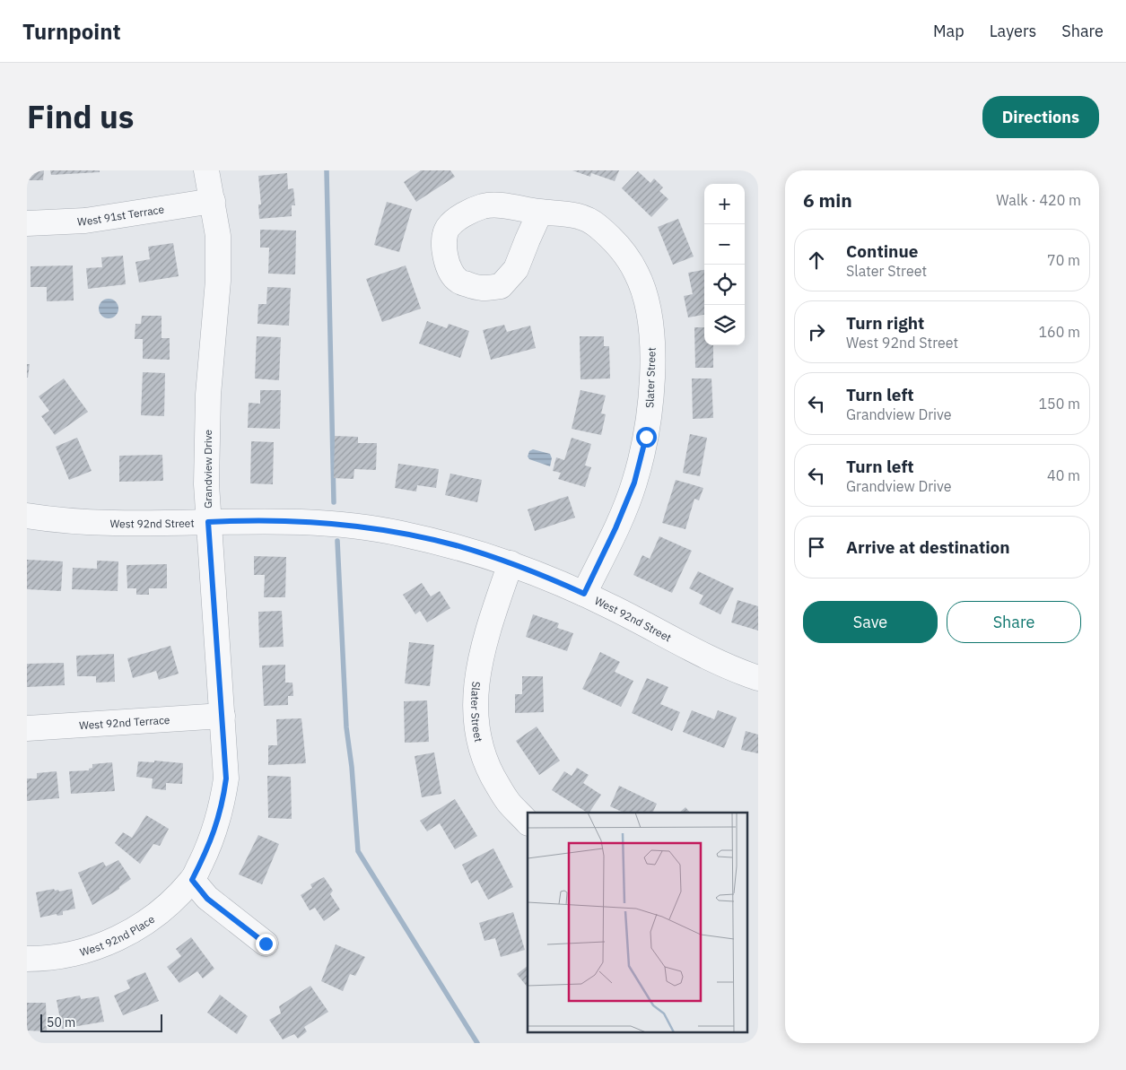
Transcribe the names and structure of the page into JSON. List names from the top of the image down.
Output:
{
  "streets": {
    "street": [
      "West 91st Terrace",
      "Slater Street",
      "Grandview Drive",
      "West 92nd Street",
      "West 92nd Terrace",
      "West 92nd Place"
    ]
  },
  "crossings": [
    ["West 91st Terrace", "Grandview Drive"],
    ["Slater Street", "West 92nd Street"],
    ["Grandview Drive", "West 92nd Street"],
    ["Grandview Drive", "West 92nd Terrace"],
    ["Grandview Drive", "West 92nd Place"]
  ],
  "scale_bar": "50 m",
  "page": {
    "header": "Turnpoint",
    "nav": ["Map", "Layers", "Share"],
    "title": "Find us",
    "buttons": [
      "Directions",
      ["Save", "Share"]
    ],
    "heading": ["6 min", "Walk · 420 m"],
    "map_buttons": ["+", "−"],
    "list": [
      ["Continue", "Slater Street", "70 m"],
      ["Turn right", "West 92nd Street", "160 m"],
      ["Turn left", "Grandview Drive", "150 m"],
      ["Turn left", "Grandview Drive", "40 m"],
      "Arrive at destination"
    ],
    "scale": "50 m"
  }
}
